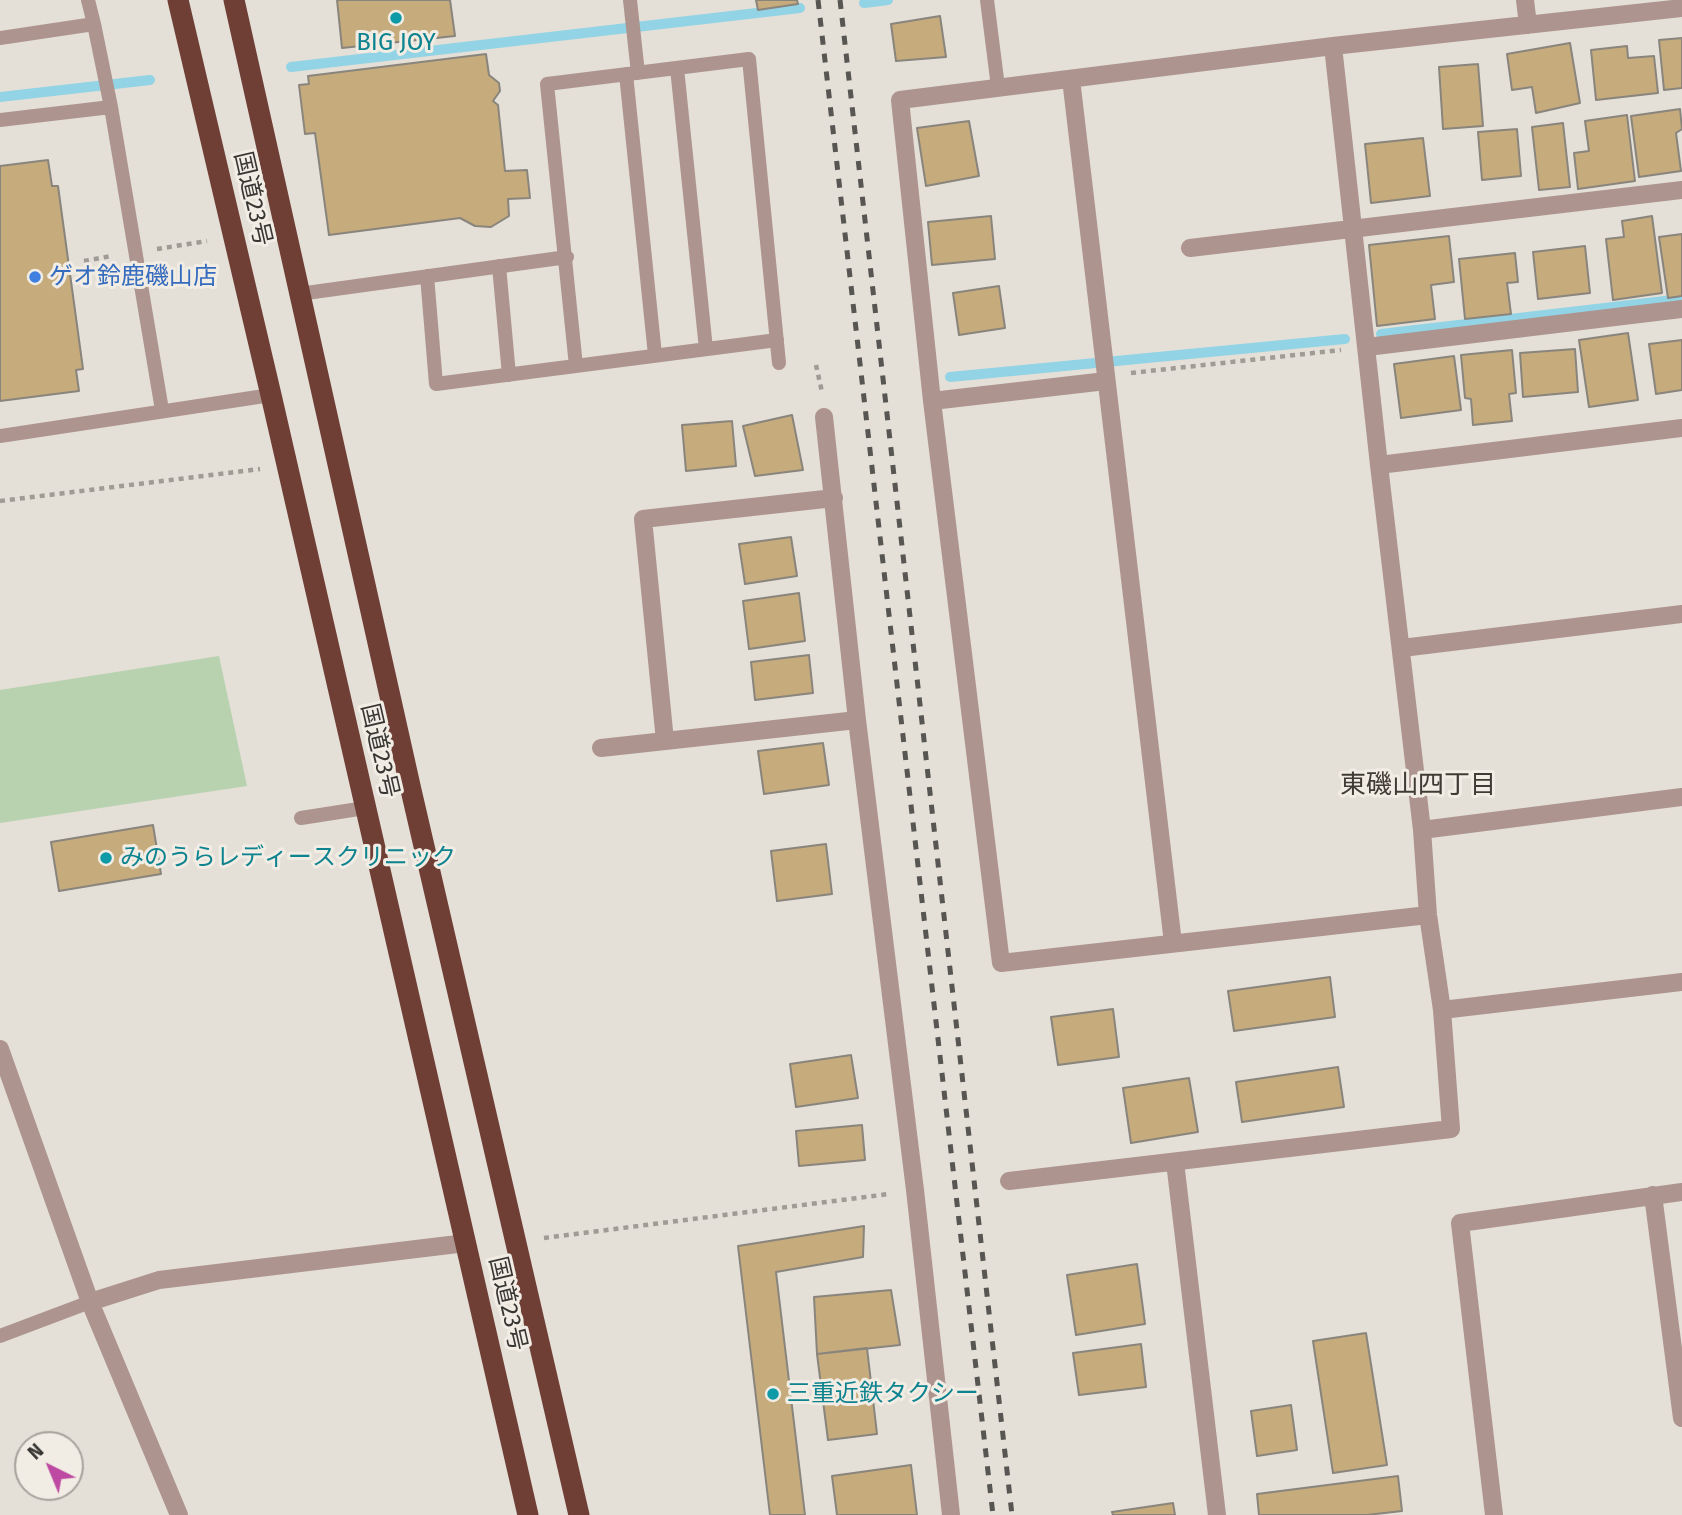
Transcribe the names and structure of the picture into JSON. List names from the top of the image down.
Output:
{
  "streets": {
    "highway": ["国道23号"]
  },
  "districts": ["東磯山四丁目"],
  "places": [
    "BIG JOY",
    "ゲオ鈴鹿磯山店",
    "みのうらレディースクリニック",
    "三重近鉄タクシー"
  ],
  "north": "top left"
}
